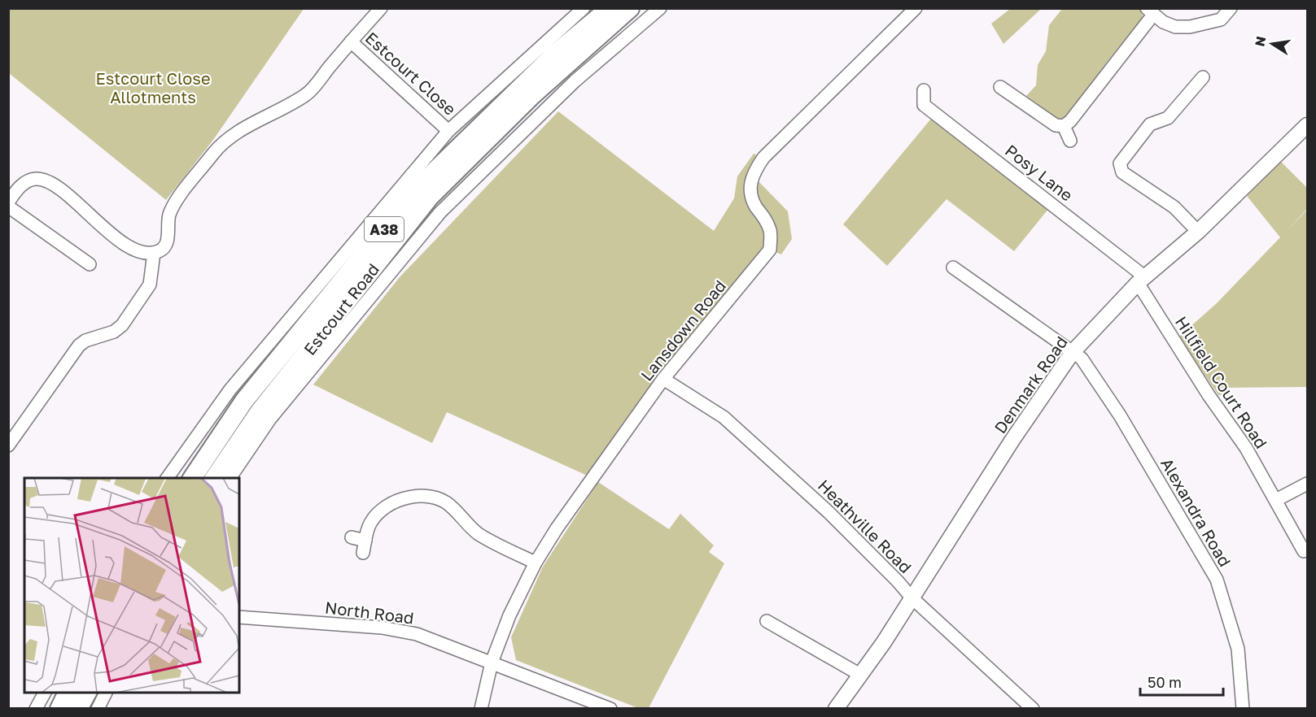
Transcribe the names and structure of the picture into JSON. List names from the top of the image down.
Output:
{
  "streets": {
    "main road": ["A38", "Estcourt Road"],
    "street": [
      "Estcourt Close",
      "Posy Lane",
      "Lansdown Road",
      "Hillfield Court Road",
      "Denmark Road",
      "Alexandra Road",
      "Heathville Road",
      "North Road"
    ]
  },
  "crossings": [
    ["Estcourt Close", "Estcourt Road"],
    ["Posy Lane", "Hillfield Court Road"],
    ["Posy Lane", "Denmark Road"],
    ["Lansdown Road", "Heathville Road"],
    ["Lansdown Road", "North Road"],
    ["Hillfield Court Road", "Denmark Road"],
    ["Denmark Road", "Alexandra Road"],
    ["Denmark Road", "Heathville Road"]
  ],
  "parks": ["Estcourt Close Allotments"],
  "scale_bar": "50 m",
  "north": "left"
}
